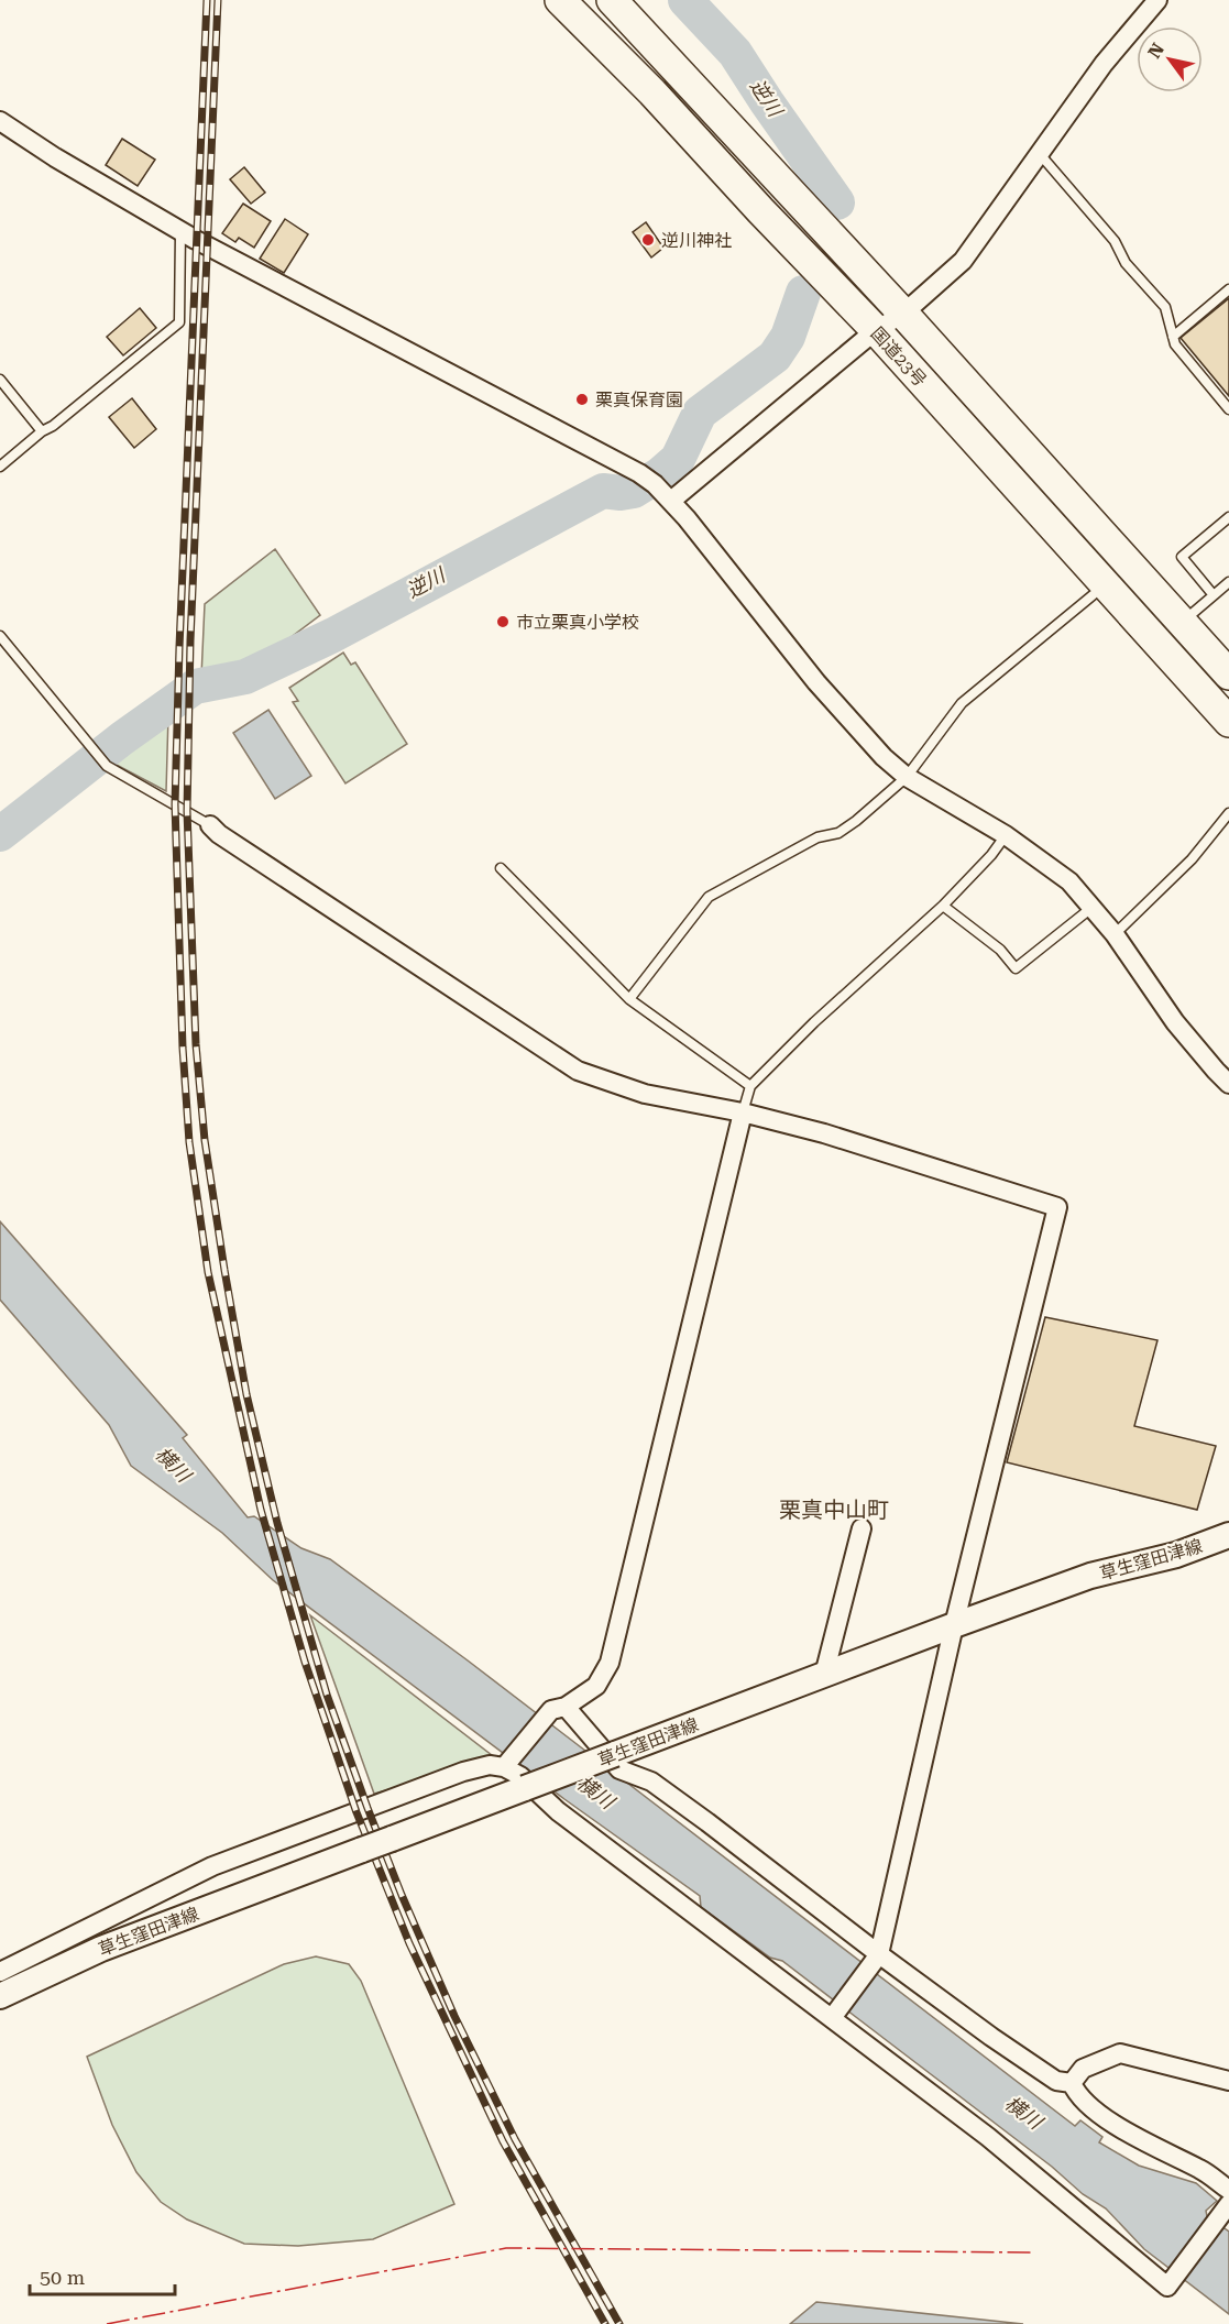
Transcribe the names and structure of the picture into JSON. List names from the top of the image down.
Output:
{
  "streets": {
    "highway": ["国道23号"],
    "main road": ["草生窪田津線"]
  },
  "districts": ["栗真中山町"],
  "water": ["逆川", "横川"],
  "places": ["逆川神社", "栗真保育園", "市立栗真小学校"],
  "scale_bar": "50 m",
  "north": "top left"
}
